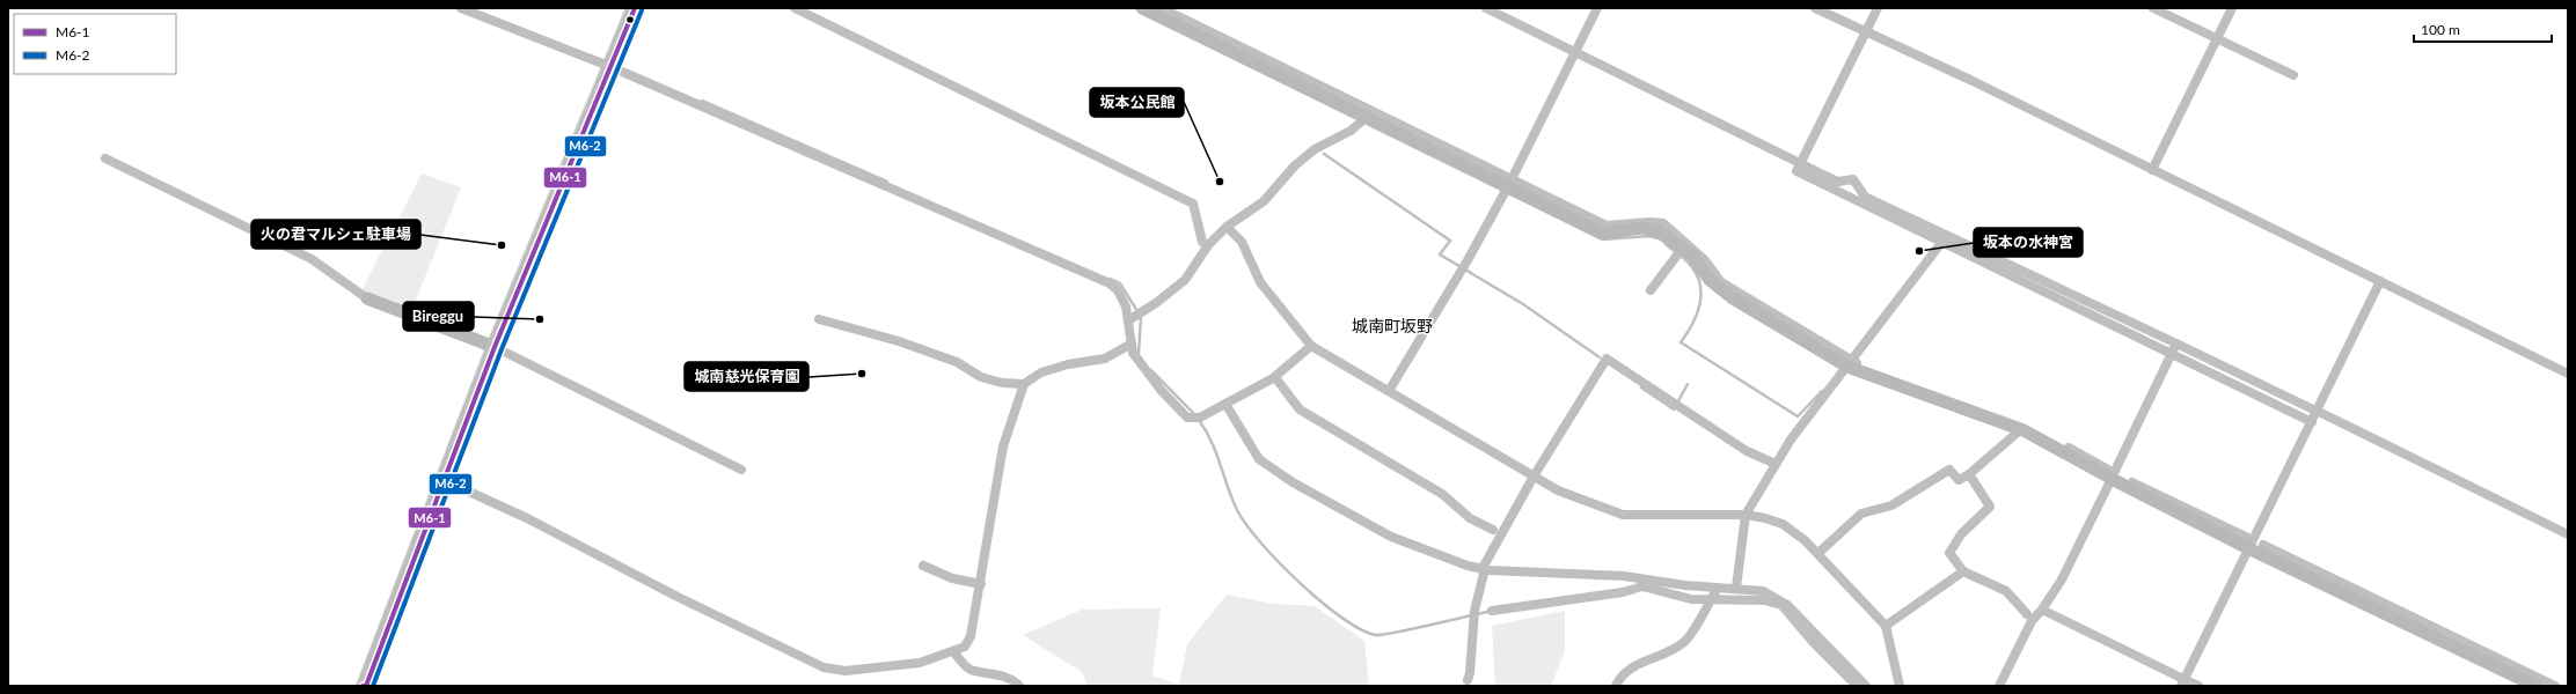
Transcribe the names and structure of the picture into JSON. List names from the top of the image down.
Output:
{
  "districts": ["城南町坂野"],
  "places": [
    "坂本公民館",
    "火の君マルシェ駐車場",
    "坂本の水神宮",
    "Bireggu",
    "城南慈光保育園"
  ],
  "lines": ["transit line M6-1", "transit line M6-2"],
  "legend": ["M6-1", "M6-2"],
  "scale_bar": "100 m"
}
